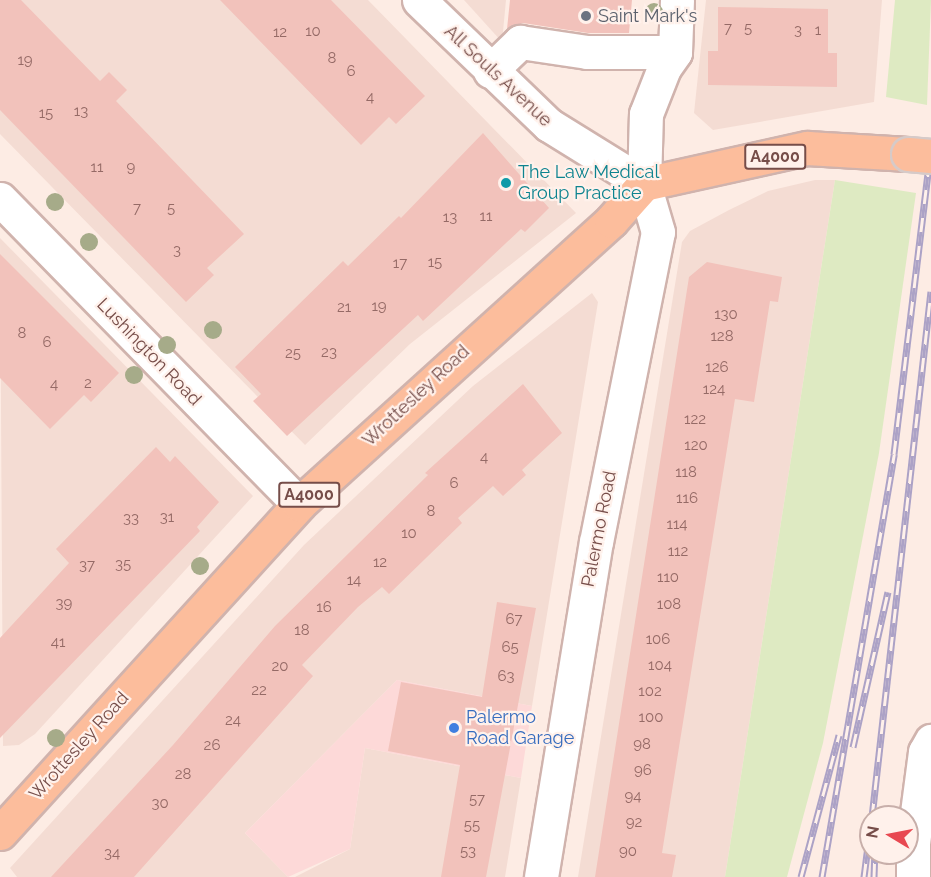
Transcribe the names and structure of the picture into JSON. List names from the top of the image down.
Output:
{
  "streets": {
    "main road": ["A4000", "Wrottesley Road"],
    "street": ["All Souls Avenue", "Lushington Road", "Palermo Road"]
  },
  "crossings": [
    ["All Souls Avenue", "A4000"],
    ["All Souls Avenue", "Wrottesley Road"],
    ["All Souls Avenue", "Palermo Road"],
    ["A4000", "Wrottesley Road"],
    ["A4000", "Palermo Road"],
    ["Lushington Road", "Wrottesley Road"],
    ["Wrottesley Road", "Palermo Road"]
  ],
  "places": ["Saint Mark's", "The Law Medical Group Practice", "Palermo Road Garage"],
  "house_numbers": [
    "7",
    "5",
    "3",
    "1",
    "10",
    "12",
    "8",
    "19",
    "6",
    "4",
    "13",
    "15",
    "11",
    "9",
    "7",
    "5",
    "11",
    "13",
    "3",
    "15",
    "17",
    "19",
    "21",
    "130",
    "8",
    "128",
    "6",
    "23",
    "25",
    "126",
    "2",
    "4",
    "124",
    "122",
    "120",
    "4",
    "118",
    "6",
    "116",
    "8",
    "31",
    "33",
    "114",
    "10",
    "112",
    "12",
    "35",
    "37",
    "110",
    "14",
    "39",
    "108",
    "16",
    "67",
    "18",
    "106",
    "41",
    "65",
    "104",
    "20",
    "63",
    "22",
    "102",
    "100",
    "24",
    "98",
    "26",
    "96",
    "28",
    "94",
    "57",
    "30",
    "92",
    "55",
    "53",
    "90",
    "34"
  ],
  "north": "left"
}
